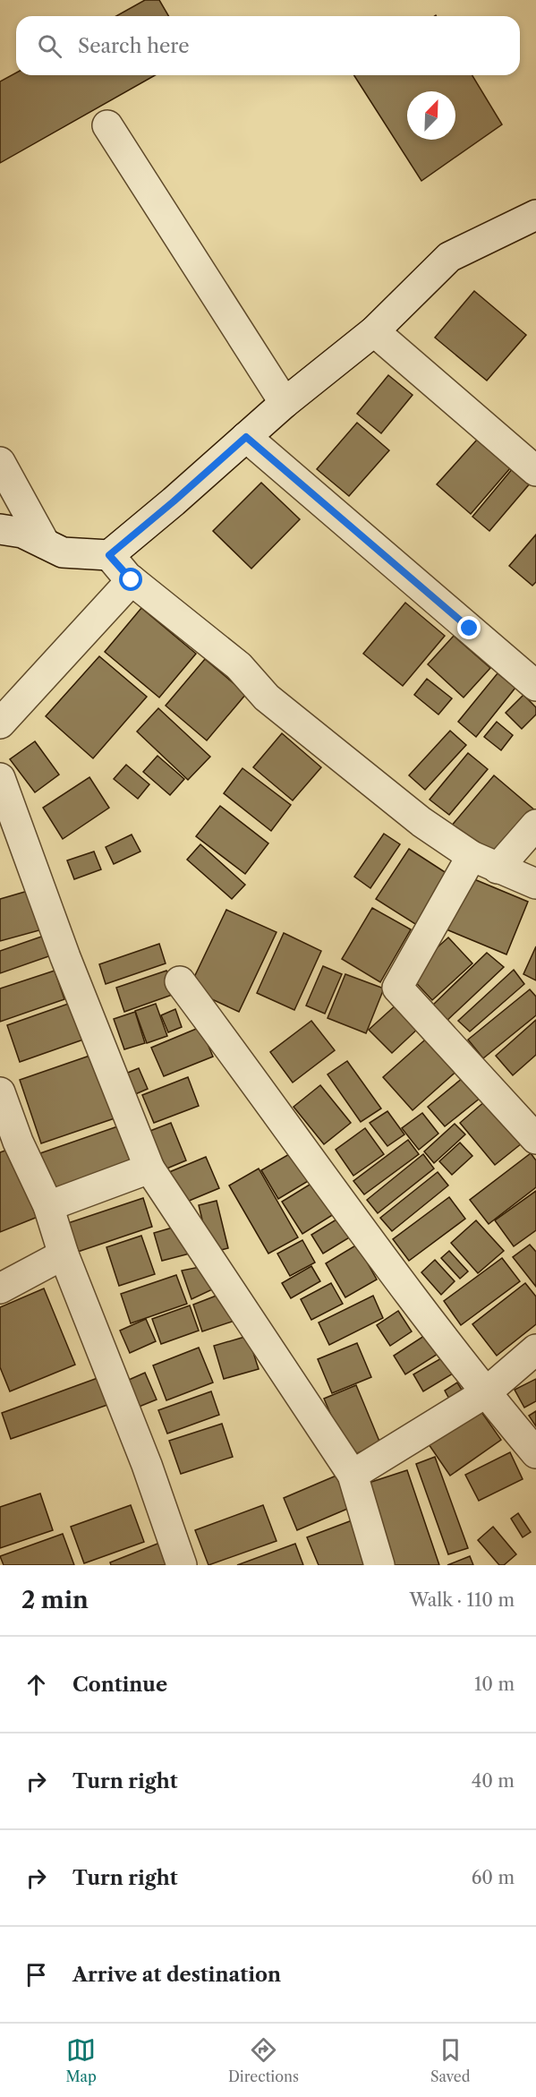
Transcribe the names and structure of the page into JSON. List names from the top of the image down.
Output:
{
  "north": "top right",
  "page": {
    "search": "Search here",
    "heading": ["2 min", "Walk · 110 m"],
    "list": [
      ["Continue", "10 m"],
      ["Turn right", "40 m"],
      ["Turn right", "60 m"],
      "Arrive at destination"
    ],
    "nav": ["Map", "Directions", "Saved"]
  }
}
